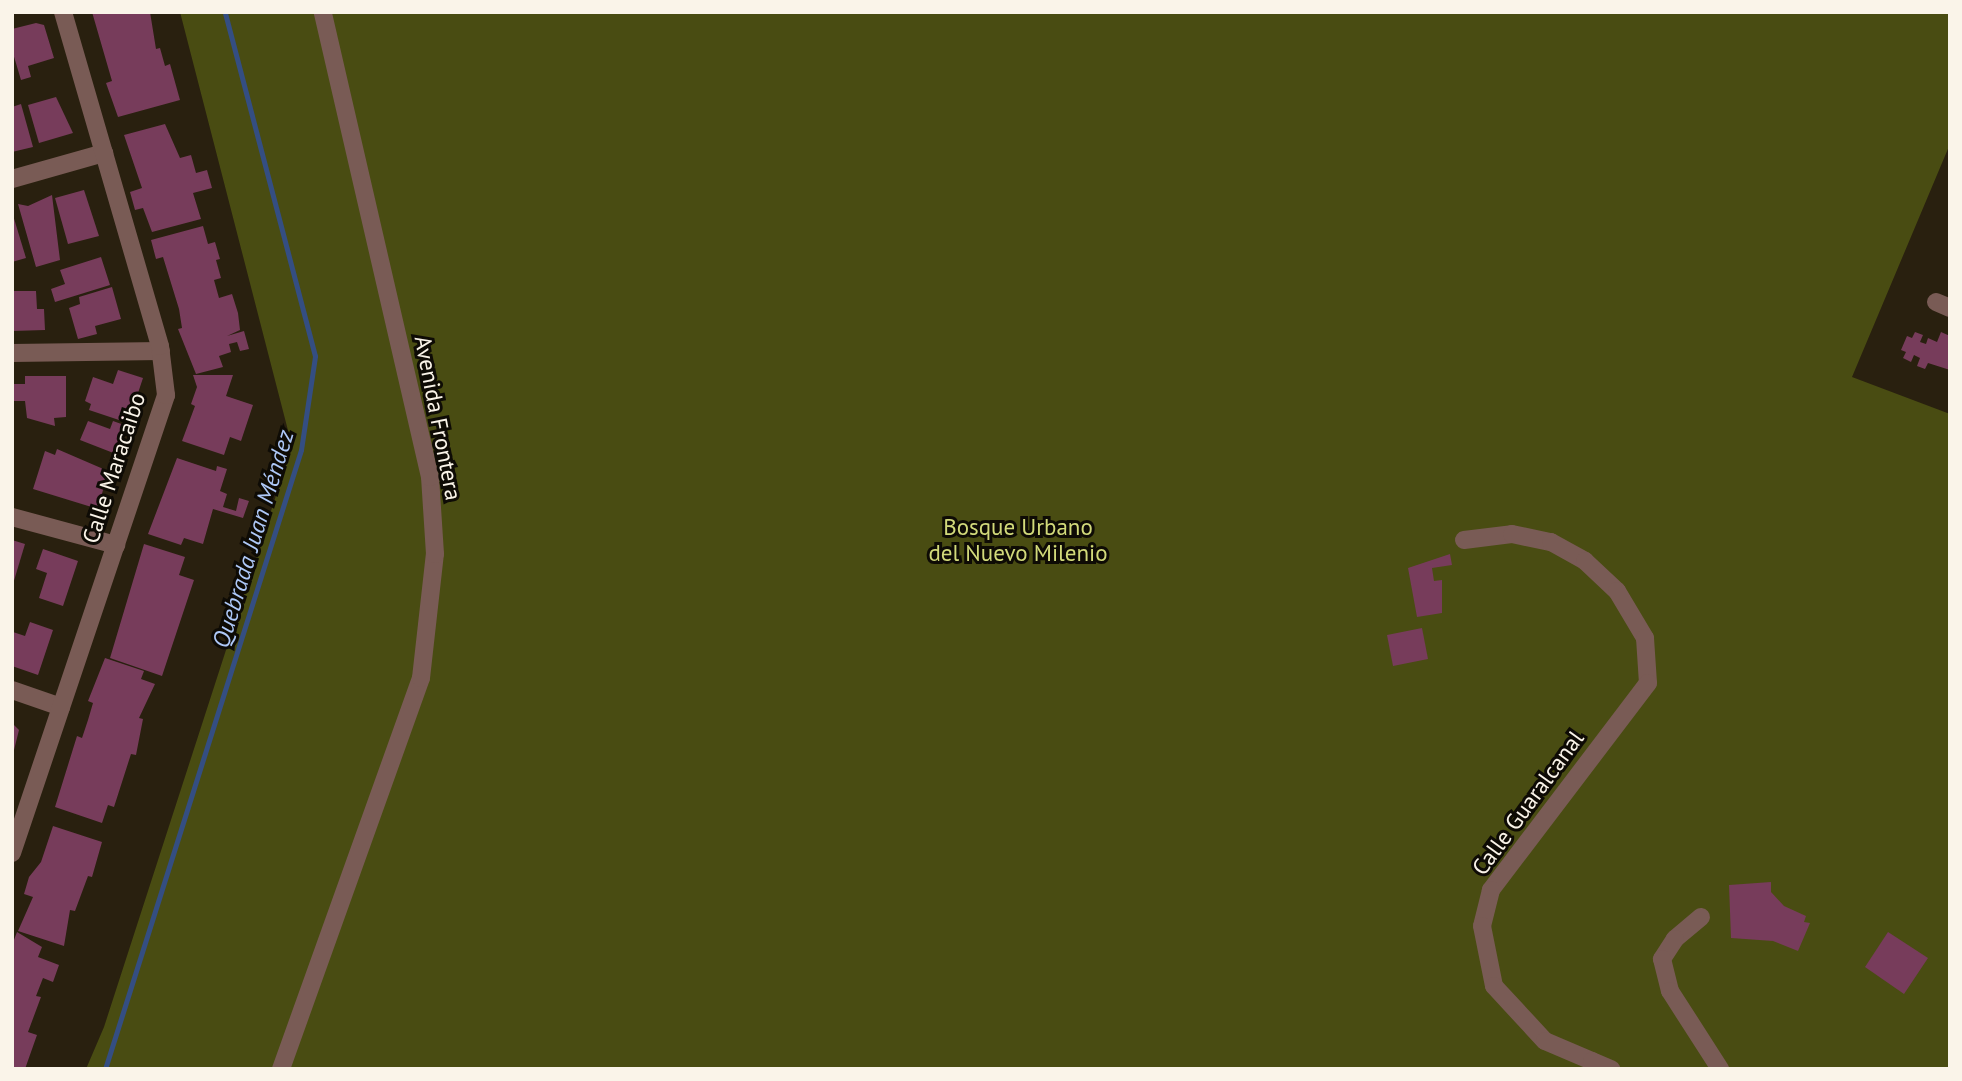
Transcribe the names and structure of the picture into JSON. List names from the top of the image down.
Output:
{
  "streets": {
    "street": ["Avenida Frontera", "Calle Maracaibo", "Calle Guaralcanal"]
  },
  "water": ["Quebrada Juan Méndez"],
  "parks": ["Bosque Urbano del Nuevo Milenio"]
}
